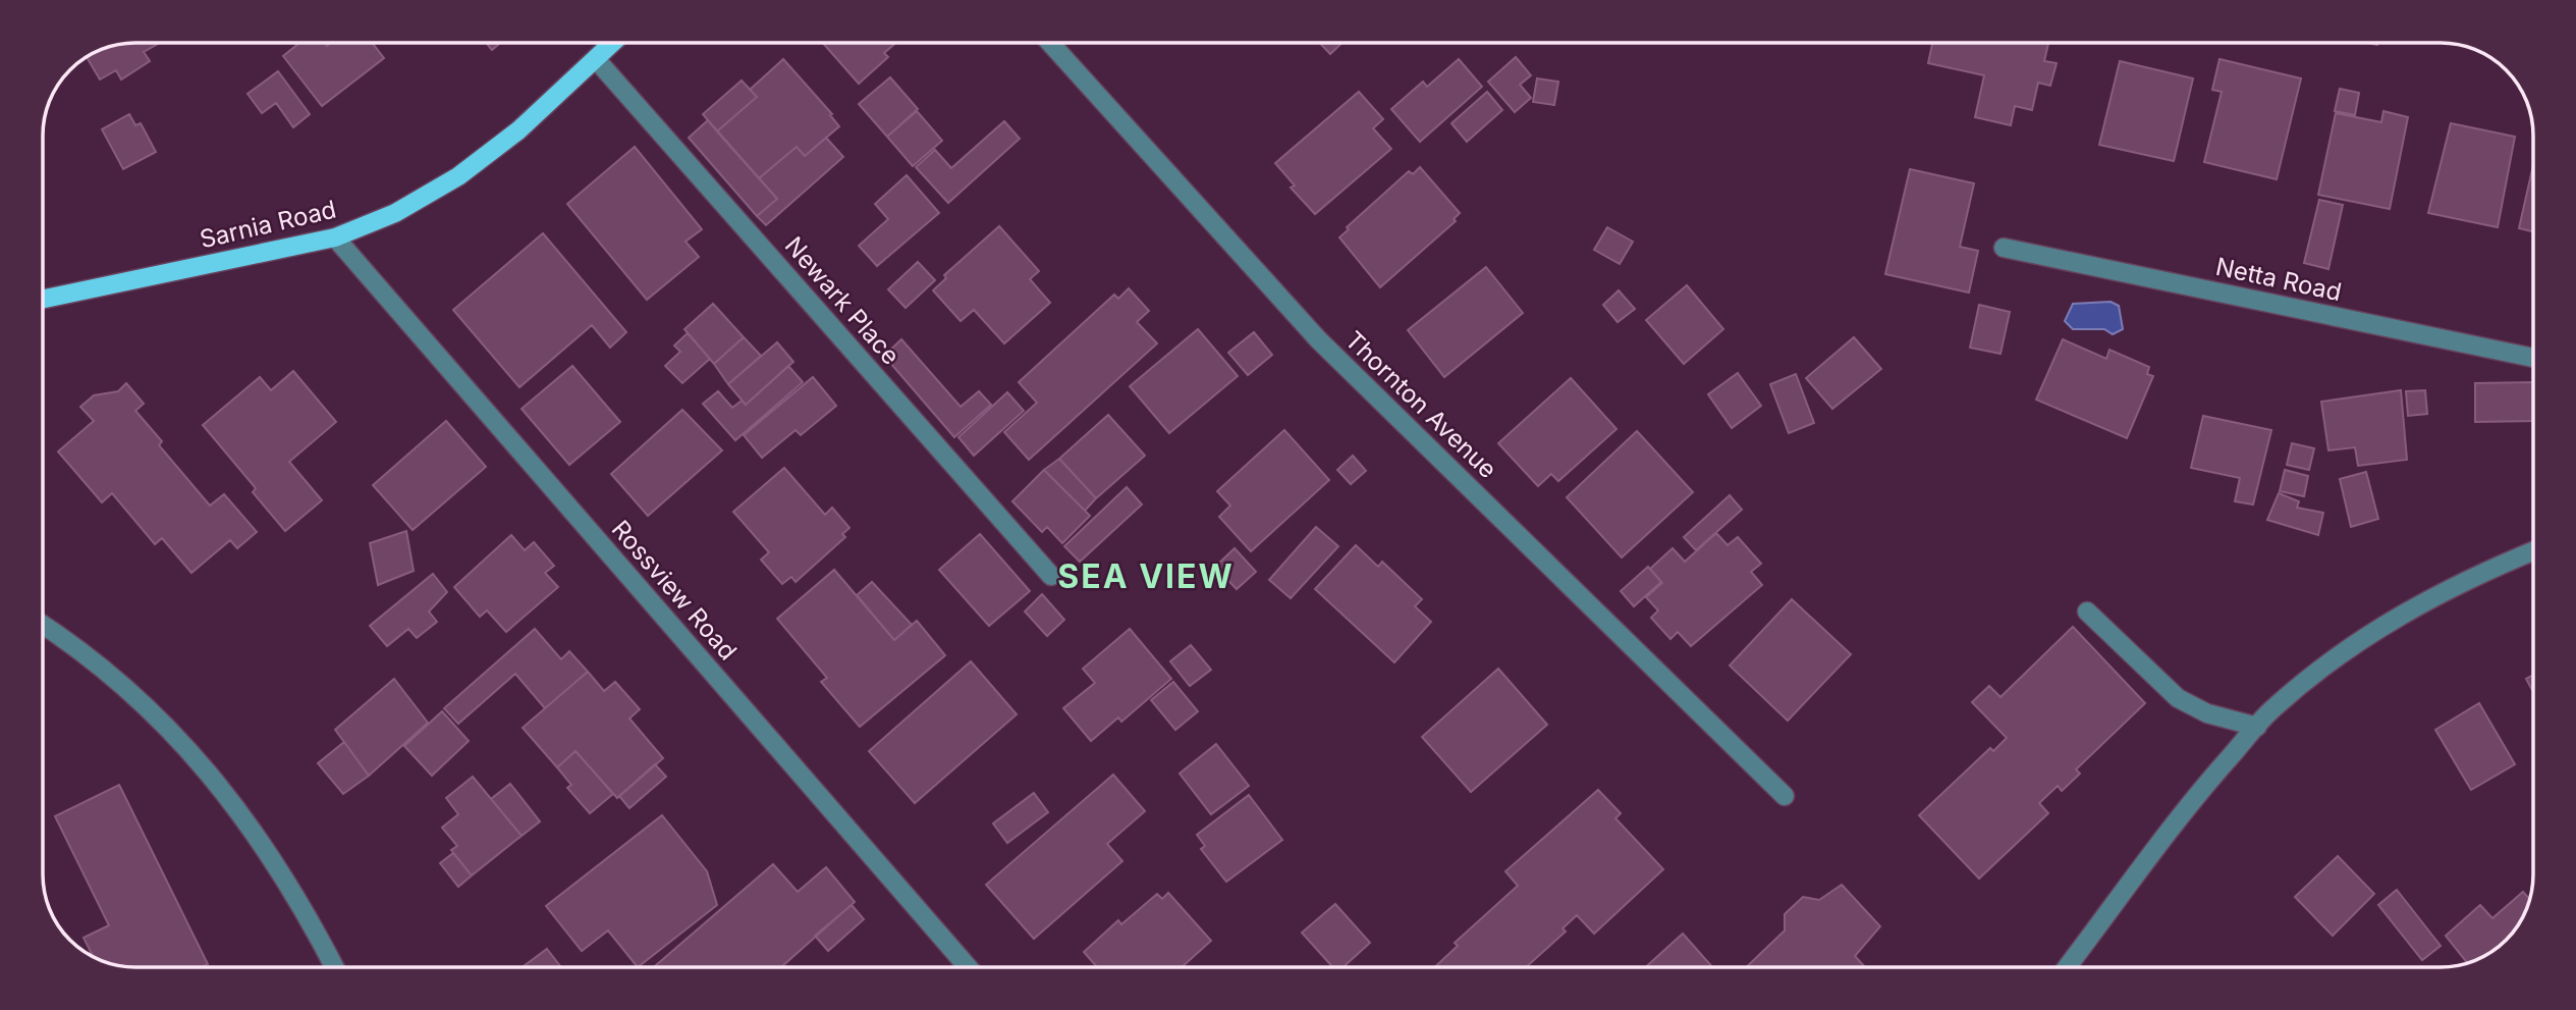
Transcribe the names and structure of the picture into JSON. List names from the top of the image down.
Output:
{
  "streets": {
    "main road": ["Sarnia Road"],
    "street": [
      "Netta Road",
      "Newark Place",
      "Thornton Avenue",
      "Rossview Road"
    ]
  },
  "crossings": [
    ["Sarnia Road", "Newark Place"],
    ["Sarnia Road", "Rossview Road"]
  ],
  "districts": ["SEA VIEW"]
}
